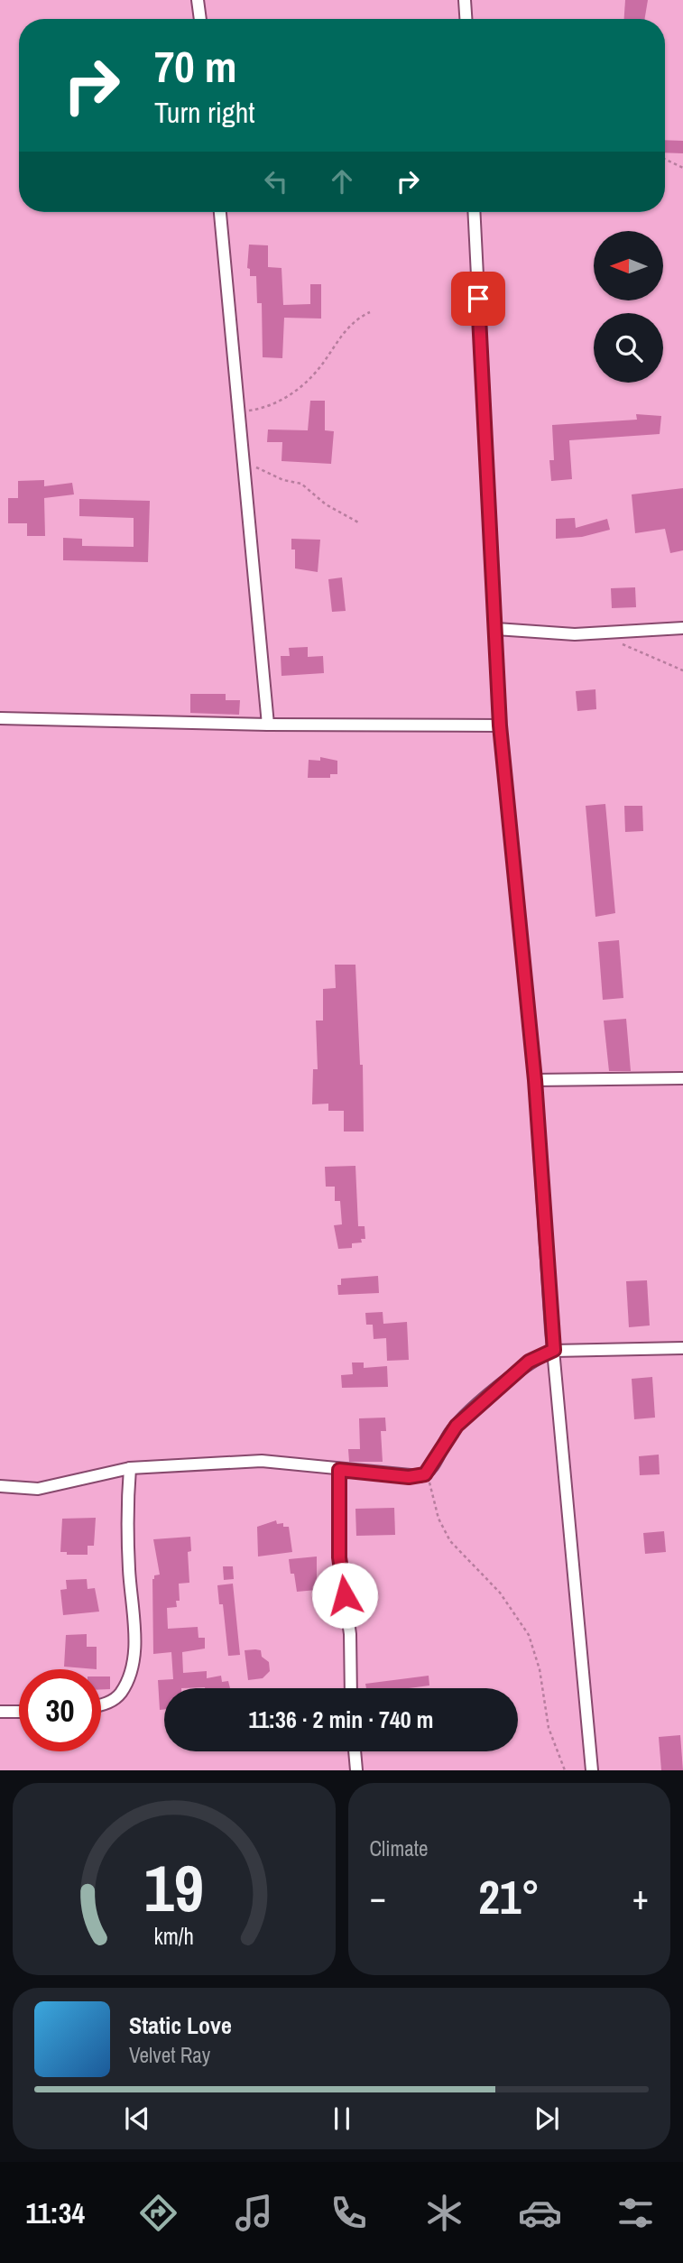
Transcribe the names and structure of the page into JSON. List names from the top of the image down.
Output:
{
  "north": "left",
  "page": {
    "turn": ["70 m", "Turn right"],
    "limit": "30",
    "trip": "11:36 · 2 min · 740 m",
    "tile": "Climate",
    "heat": ["−", "21°", "+"],
    "song": ["Static Love", "Velvet Ray"],
    "tabs": "11:34",
    "gauge": ["19", "km/h"]
  }
}
